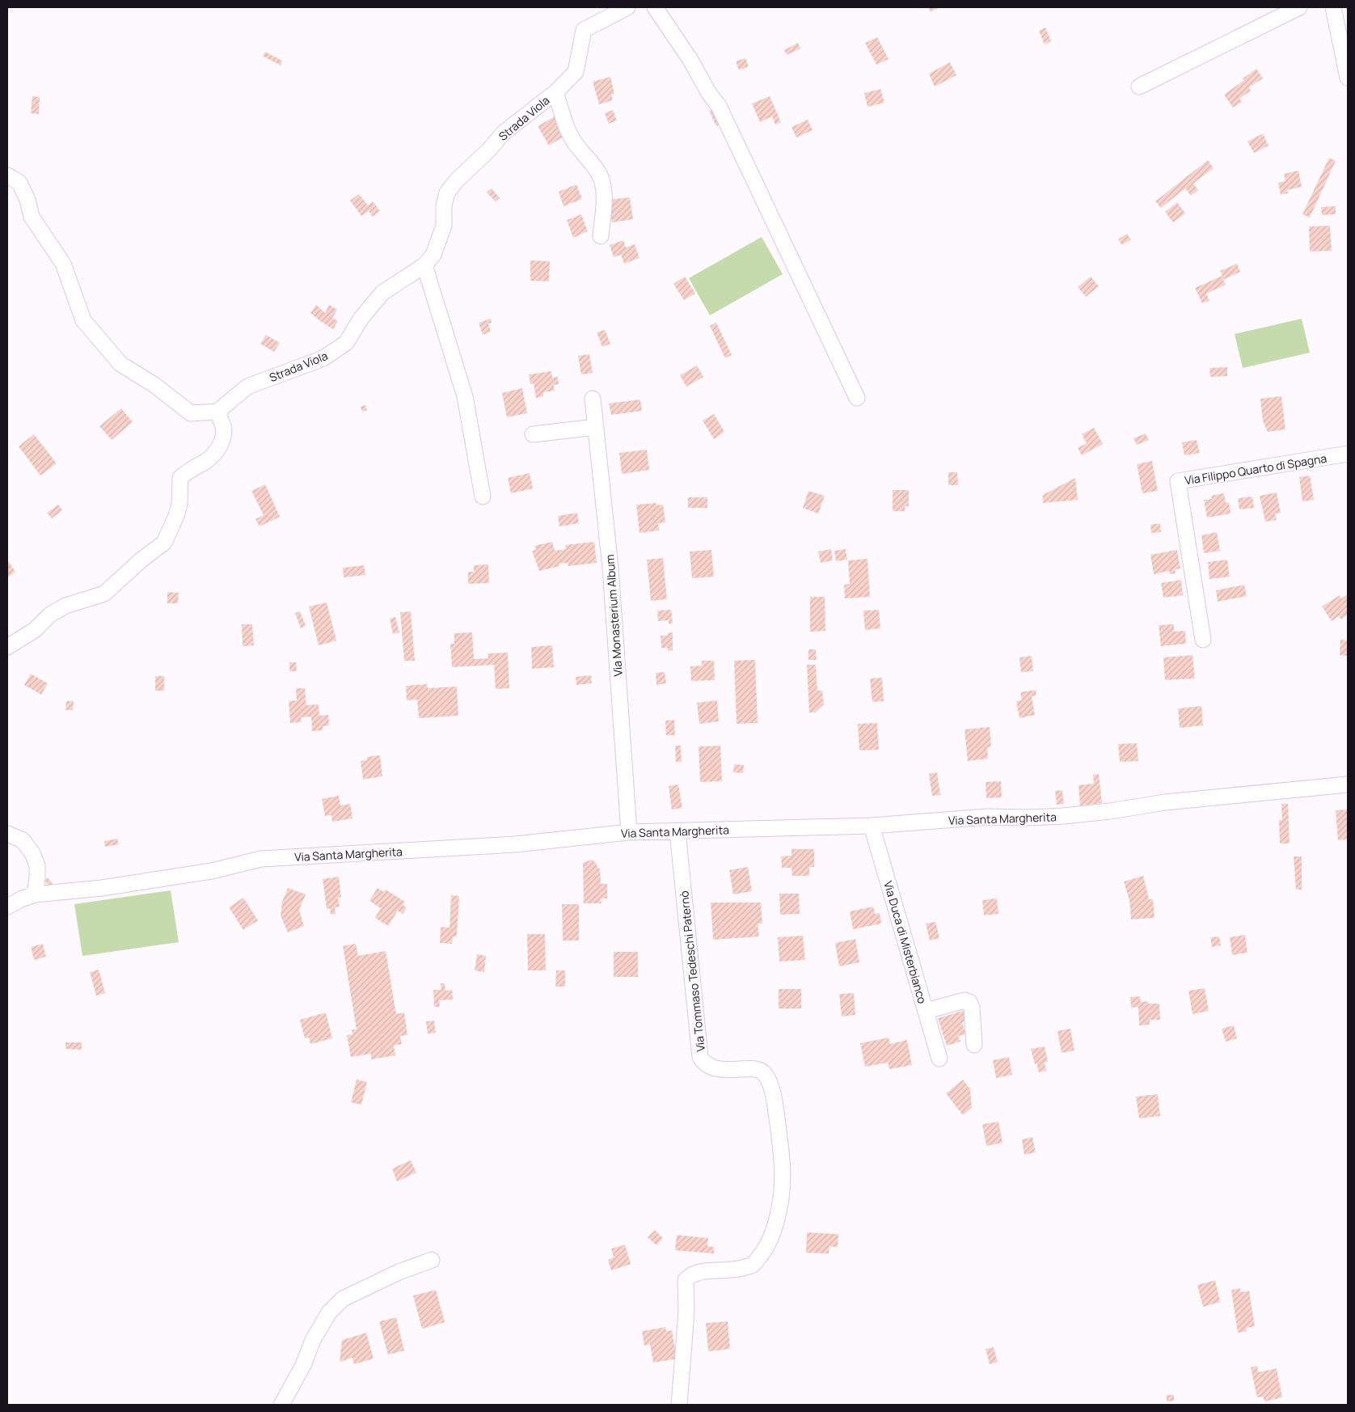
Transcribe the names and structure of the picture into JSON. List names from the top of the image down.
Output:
{
  "streets": {
    "street": [
      "Strada Viola",
      "Via Filippo Quarto di Spagna",
      "Via Monasterium Album",
      "Via Santa Margherita",
      "Via Duca di Misterbianco",
      "Via Tommaso Tedeschi Paternò"
    ]
  },
  "crossings": [
    ["Via Monasterium Album", "Via Santa Margherita"],
    ["Via Santa Margherita", "Via Duca di Misterbianco"],
    ["Via Santa Margherita", "Via Tommaso Tedeschi Paternò"]
  ]
}
